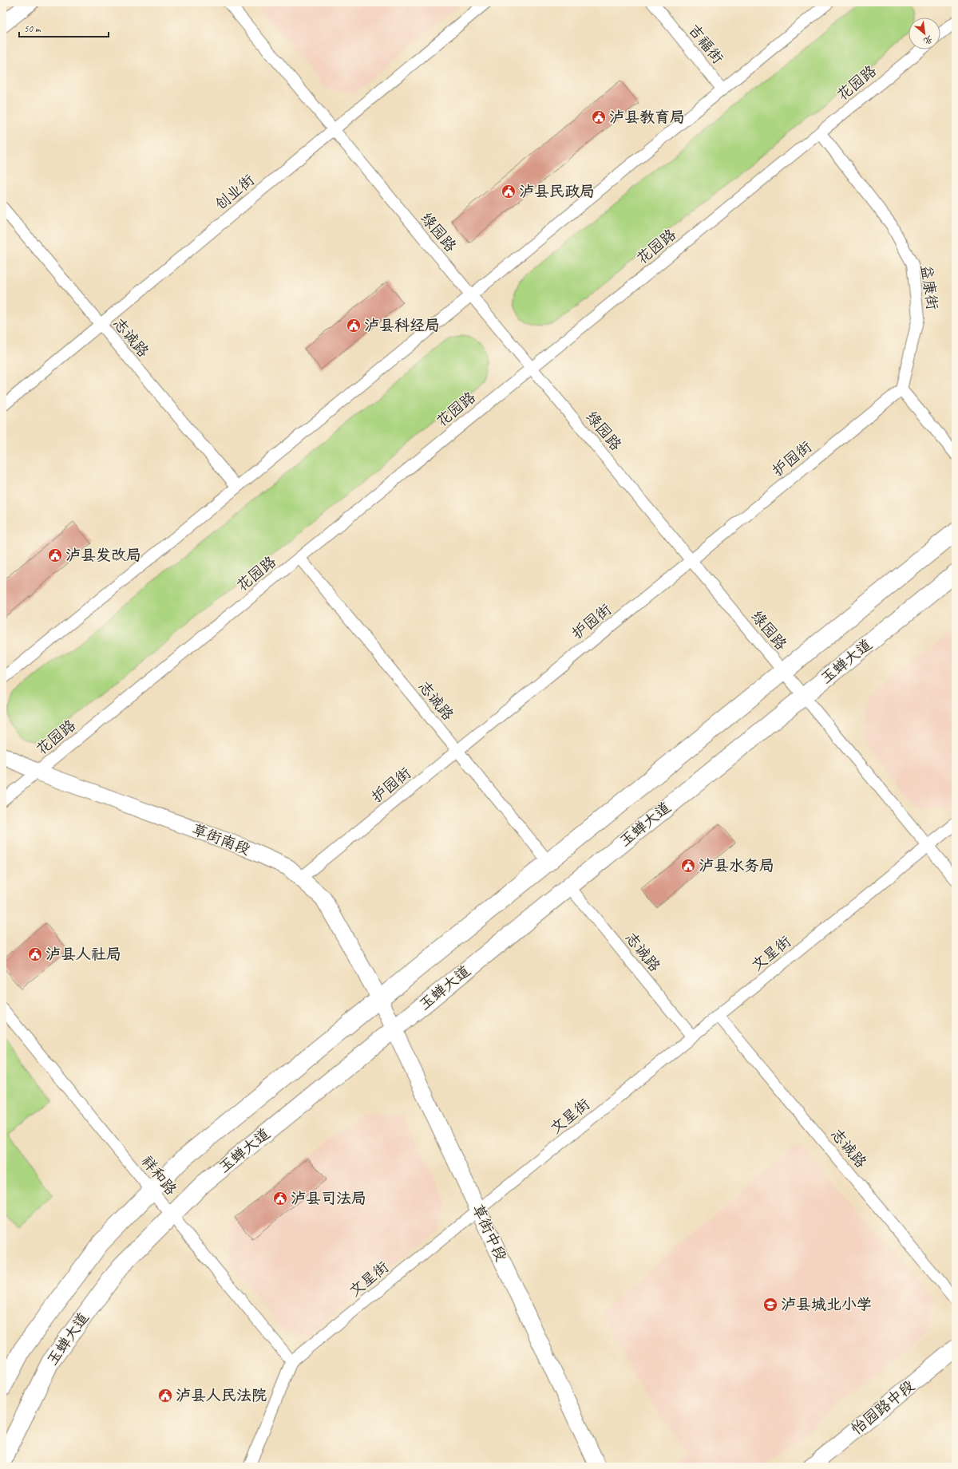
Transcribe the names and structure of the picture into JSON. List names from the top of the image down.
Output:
{
  "streets": {
    "main road": [
      "玉蝉大道",
      "草街南段",
      "草街中段",
      "怡园路中段"
    ],
    "street": [
      "吉福街",
      "花园路",
      "创业街",
      "绿园路",
      "益康街",
      "志诚路",
      "护园街",
      "文星街",
      "祥和路"
    ]
  },
  "crossings": [
    ["花园路", "绿园路"],
    ["花园路", "益康街"],
    ["花园路", "志诚路"],
    ["花园路", "草街南段"],
    ["创业街", "绿园路"],
    ["创业街", "志诚路"],
    ["绿园路", "护园街"],
    ["绿园路", "玉蝉大道"],
    ["绿园路", "文星街"],
    ["益康街", "护园街"],
    ["志诚路", "护园街"],
    ["志诚路", "玉蝉大道"],
    ["志诚路", "文星街"],
    ["护园街", "草街南段"],
    ["玉蝉大道", "草街南段"],
    ["玉蝉大道", "祥和路"],
    ["玉蝉大道", "草街中段"],
    ["草街南段", "草街中段"],
    ["文星街", "祥和路"],
    ["文星街", "草街中段"]
  ],
  "places": {
    "public building": [
      "泸县教育局",
      "泸县民政局",
      "泸县科经局",
      "泸县发改局",
      "泸县水务局",
      "泸县人社局",
      "泸县司法局",
      "泸县人民法院"
    ],
    "school or university": ["泸县城北小学"]
  },
  "scale_bar": "50 m",
  "north": "bottom right"
}
